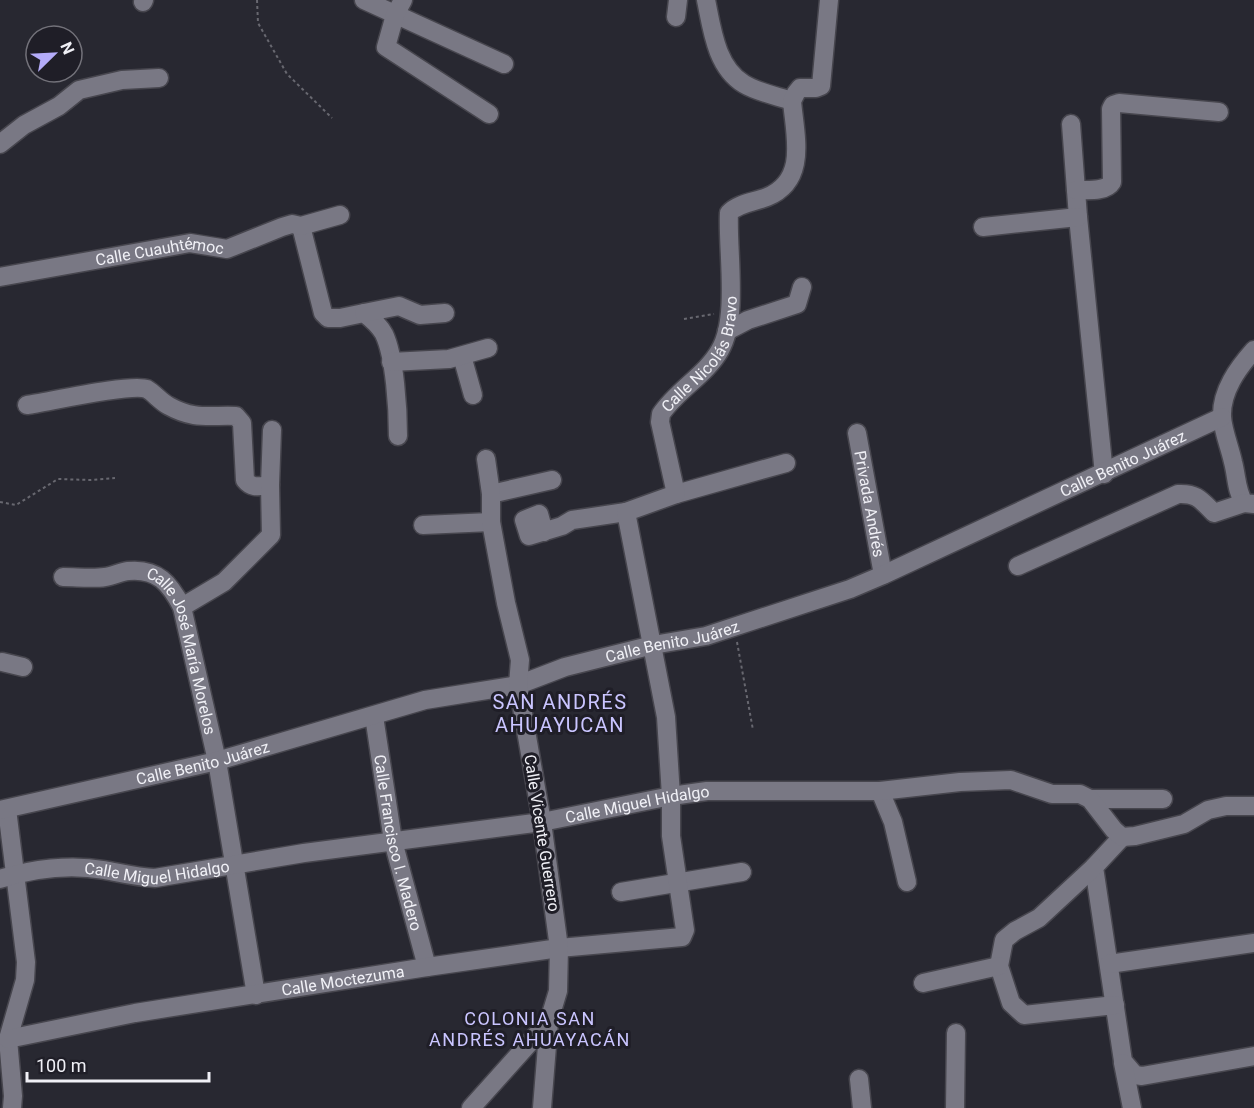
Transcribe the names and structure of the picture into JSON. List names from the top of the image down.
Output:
{
  "streets": {
    "street": [
      "Calle Cuauhtémoc",
      "Calle Nicolás Bravo",
      "Calle Benito Juárez",
      "Privada Andrés",
      "Calle José María Morelos",
      "Calle Miguel Hidalgo",
      "Calle Vicente Guerrero",
      "Calle Francisco I. Madero",
      "Calle Moctezuma"
    ]
  },
  "crossings": [
    ["Calle Benito Juárez", "Privada Andrés"],
    ["Calle Benito Juárez", "Calle José María Morelos"],
    ["Calle Benito Juárez", "Calle Vicente Guerrero"],
    ["Calle Benito Juárez", "Calle Francisco I. Madero"],
    ["Calle José María Morelos", "Calle Miguel Hidalgo"],
    ["Calle José María Morelos", "Calle Moctezuma"],
    ["Calle Miguel Hidalgo", "Calle Vicente Guerrero"],
    ["Calle Miguel Hidalgo", "Calle Francisco I. Madero"],
    ["Calle Vicente Guerrero", "Calle Moctezuma"],
    ["Calle Francisco I. Madero", "Calle Moctezuma"]
  ],
  "districts": ["SAN ANDRÉS AHUAYUCAN", "COLONIA SAN ANDRÉS AHUAYACÁN"],
  "scale_bar": "100 m",
  "north": "top right"
}
